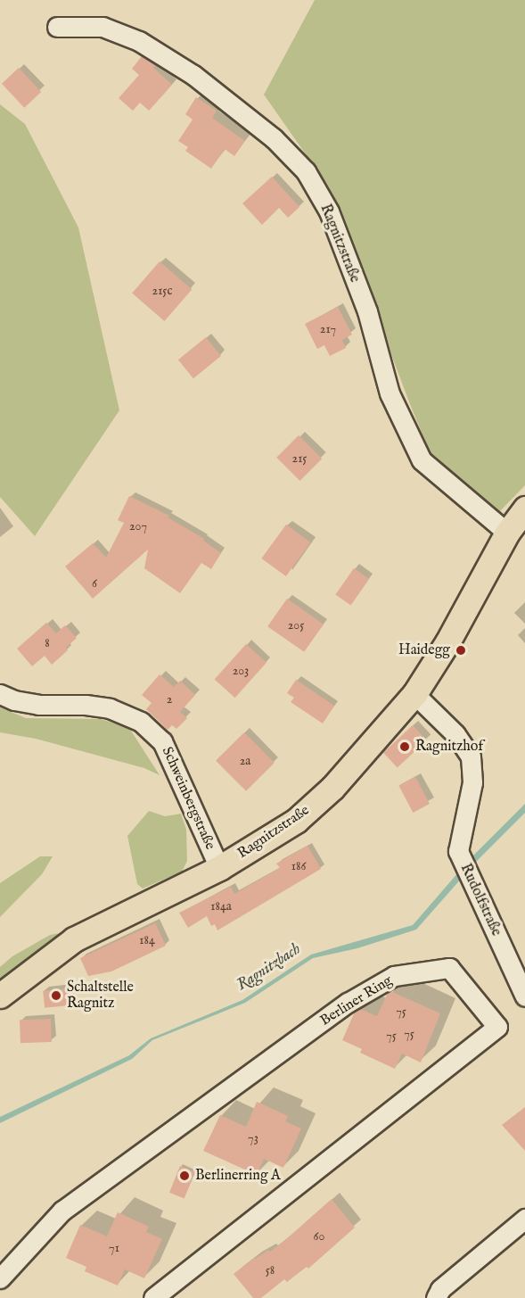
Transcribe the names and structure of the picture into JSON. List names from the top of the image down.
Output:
{
  "streets": {
    "main road": ["Ragnitzstraße"],
    "street": ["Schweinbergstraße", "Rudolfstraße", "Berliner Ring"]
  },
  "crossings": [
    ["Ragnitzstraße", "Schweinbergstraße"],
    ["Ragnitzstraße", "Rudolfstraße"]
  ],
  "water": ["Ragnitzbach"],
  "places": [
    "Haidegg",
    "Ragnitzhof",
    "Schaltstelle Ragnitz",
    "Berlinerring A"
  ],
  "house_numbers": [
    "215c",
    "217",
    "215",
    "207",
    "6",
    "205",
    "8",
    "203",
    "2",
    "2a",
    "186",
    "184a",
    "184",
    "75",
    "75",
    "75",
    "73",
    "60",
    "71",
    "58"
  ]
}
